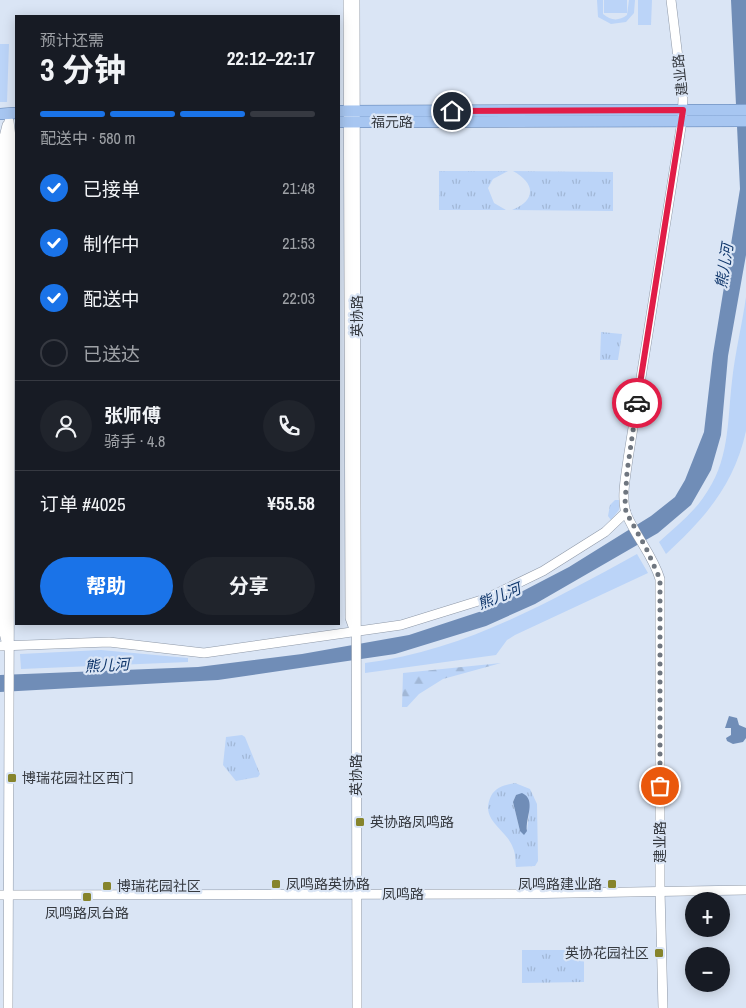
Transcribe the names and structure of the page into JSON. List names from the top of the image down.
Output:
{
  "streets": {
    "main road": ["福元路"],
    "street": ["建业路", "英协路", "凤鸣路"]
  },
  "crossings": [
    ["建业路", "福元路"],
    ["建业路", "凤鸣路"],
    ["福元路", "英协路"],
    ["英协路", "凤鸣路"]
  ],
  "water": ["熊儿河"],
  "places": {
    "transit": [
      "博瑞花园社区西门",
      "英协路凤鸣路",
      "凤鸣路英协路",
      "凤鸣路建业路",
      "博瑞花园社区",
      "凤鸣路凤台路",
      "英协花园社区"
    ]
  },
  "page": {
    "heading": ["3 分钟", "预计还需", "22:12–22:17"],
    "panel": [
      "张师傅",
      "骑手 · 4.8",
      "订单 #4025",
      "¥55.58"
    ],
    "bar": "配送中 · 580 m",
    "list": [
      ["已接单", "21:48"],
      ["制作中", "21:53"],
      ["配送中", "22:03"],
      "已送达"
    ],
    "buttons": ["帮助", "分享"],
    "map_buttons": ["+", "−"]
  }
}
